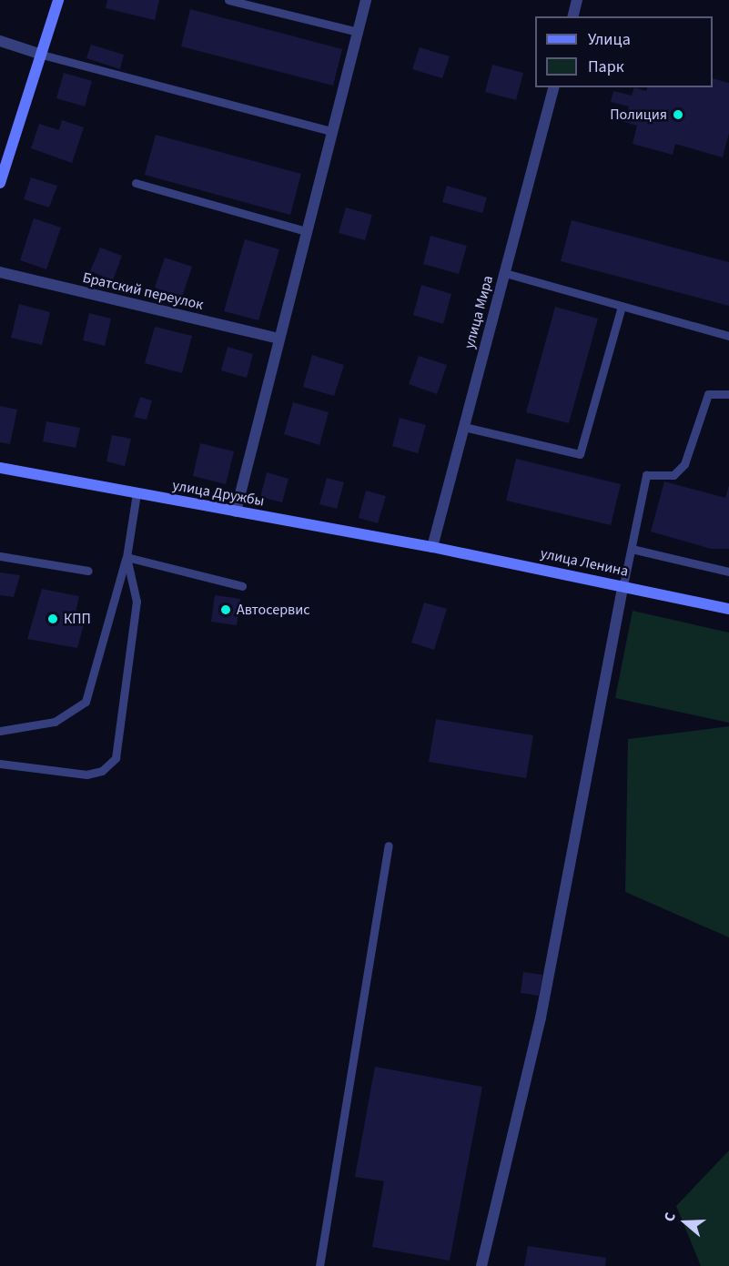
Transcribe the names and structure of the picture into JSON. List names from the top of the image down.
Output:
{
  "streets": {
    "street": [
      "Братский переулок",
      "улица Мира",
      "улица Дружбы",
      "улица Ленина"
    ]
  },
  "crossings": [
    ["улица Мира", "улица Дружбы"],
    ["улица Мира", "улица Ленина"],
    ["улица Дружбы", "улица Ленина"]
  ],
  "places": ["Полиция", "Автосервис", "КПП"],
  "legend": ["Улица", "Парк"],
  "north": "left"
}
